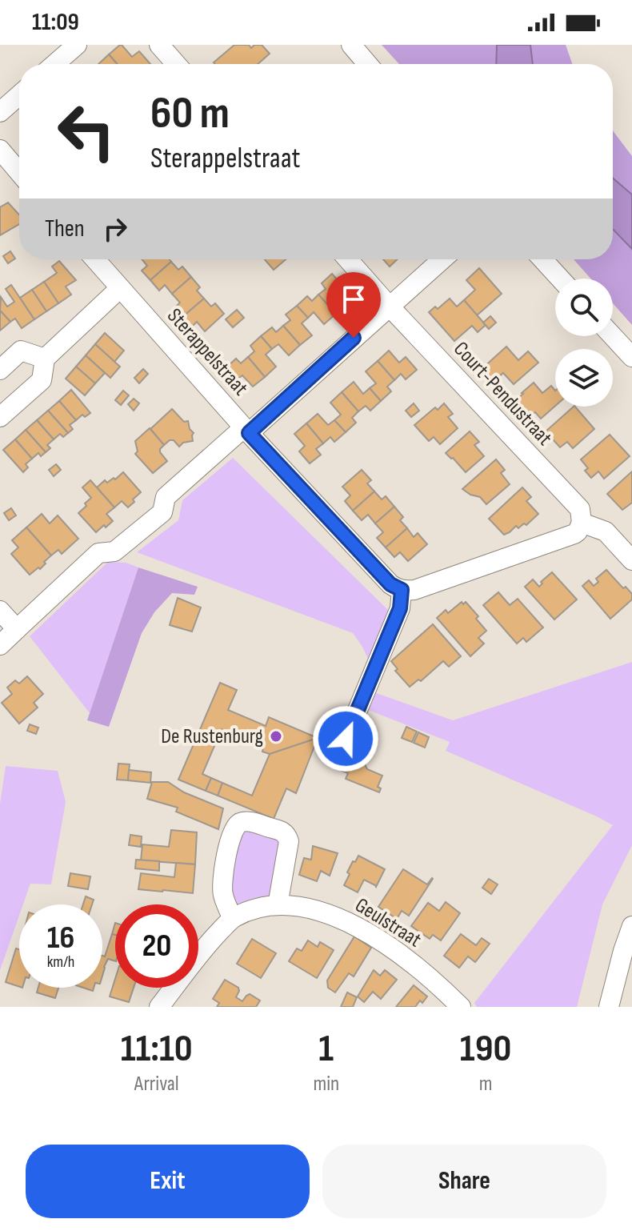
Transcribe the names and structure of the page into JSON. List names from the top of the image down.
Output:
{
  "streets": {
    "street": ["Sterappelstraat", "Court-Pendustraat", "Geulstraat"]
  },
  "places": ["De Rustenburg"],
  "page": {
    "status": "11:09",
    "turn": ["60 m", "Sterappelstraat"],
    "then": "Then",
    "speed": "16 km/h",
    "limit": "20",
    "eta": [
      "11:10",
      "Arrival",
      "1",
      "min",
      "190",
      "m"
    ],
    "buttons": ["Exit", "Share"]
  }
}
